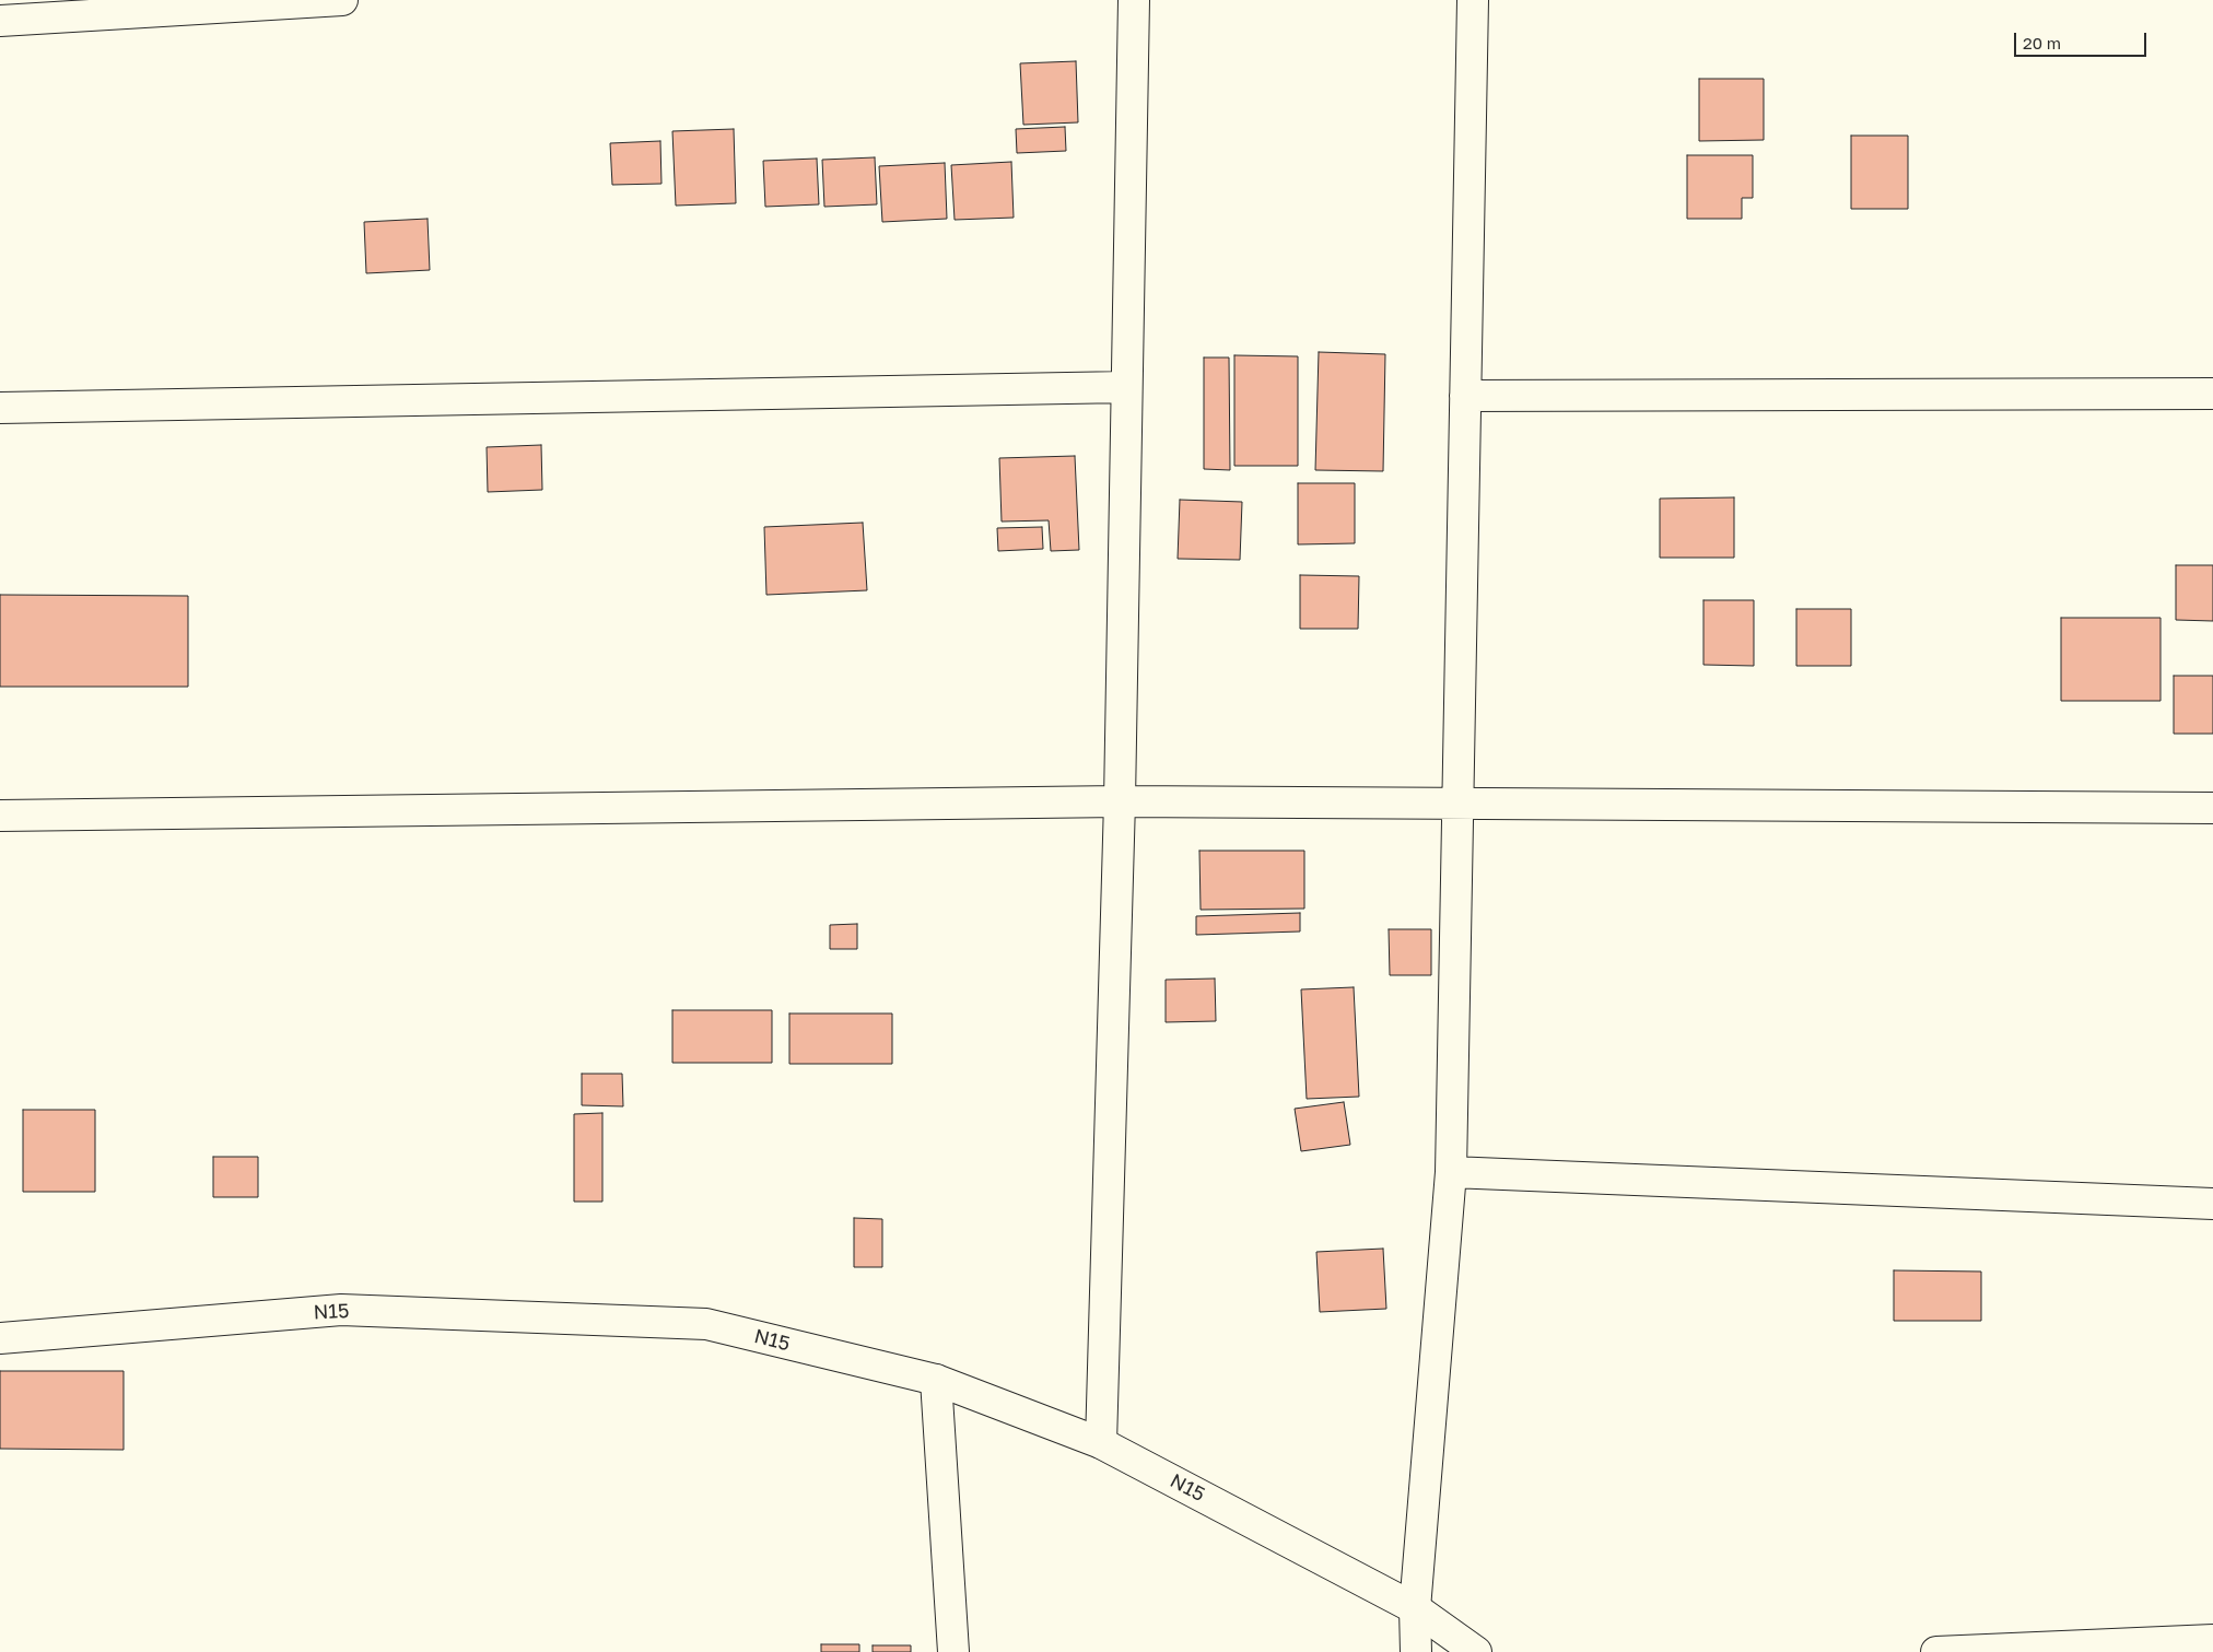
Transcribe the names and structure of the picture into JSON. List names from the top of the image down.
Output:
{
  "streets": {
    "street": ["N15"]
  },
  "scale_bar": "20 m"
}
